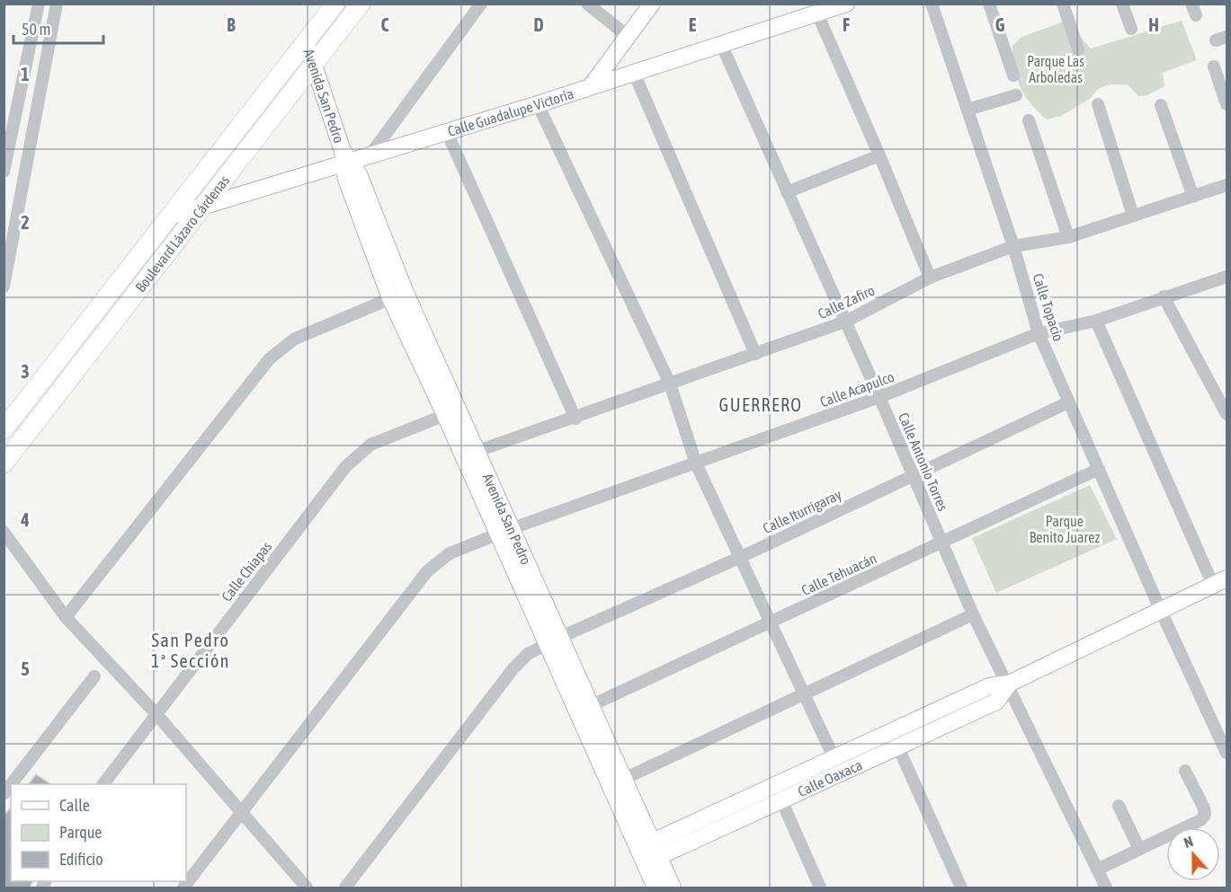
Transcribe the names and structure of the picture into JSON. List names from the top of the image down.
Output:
{
  "streets": {
    "main road": ["Boulevard Lázaro Cárdenas"],
    "street": [
      "Avenida San Pedro",
      "Calle Guadalupe Victoria",
      "Calle Zafiro",
      "Calle Topacio",
      "Calle Acapulco",
      "Calle Antonio Torres",
      "Calle Iturrigaray",
      "Calle Chiapas",
      "Calle Tehuacán",
      "Calle Oaxaca"
    ]
  },
  "crossings": [
    ["Avenida San Pedro", "Calle Guadalupe Victoria"],
    ["Avenida San Pedro", "Boulevard Lázaro Cárdenas"],
    ["Avenida San Pedro", "Calle Zafiro"],
    ["Avenida San Pedro", "Calle Acapulco"],
    ["Avenida San Pedro", "Calle Iturrigaray"],
    ["Avenida San Pedro", "Calle Chiapas"],
    ["Avenida San Pedro", "Calle Tehuacán"],
    ["Avenida San Pedro", "Calle Oaxaca"],
    ["Calle Guadalupe Victoria", "Boulevard Lázaro Cárdenas"],
    ["Calle Guadalupe Victoria", "Calle Antonio Torres"],
    ["Calle Zafiro", "Calle Topacio"],
    ["Calle Zafiro", "Calle Antonio Torres"],
    ["Calle Topacio", "Calle Acapulco"],
    ["Calle Topacio", "Calle Iturrigaray"],
    ["Calle Topacio", "Calle Tehuacán"],
    ["Calle Topacio", "Calle Oaxaca"],
    ["Calle Acapulco", "Calle Antonio Torres"],
    ["Calle Antonio Torres", "Calle Iturrigaray"],
    ["Calle Antonio Torres", "Calle Tehuacán"],
    ["Calle Antonio Torres", "Calle Oaxaca"]
  ],
  "districts": ["GUERRERO", "San Pedro 1ª Sección"],
  "parks": ["Parque Las Arboledas", "Parque Benito Juarez"],
  "legend": ["Calle", "Parque", "Edificio"],
  "scale_bar": "50 m",
  "north": "top",
  "grid": {
    "columns": [
      "B",
      "C",
      "D",
      "E",
      "F",
      "G",
      "H"
    ],
    "rows": [
      "1",
      "2",
      "3",
      "4",
      "5"
    ]
  }
}
